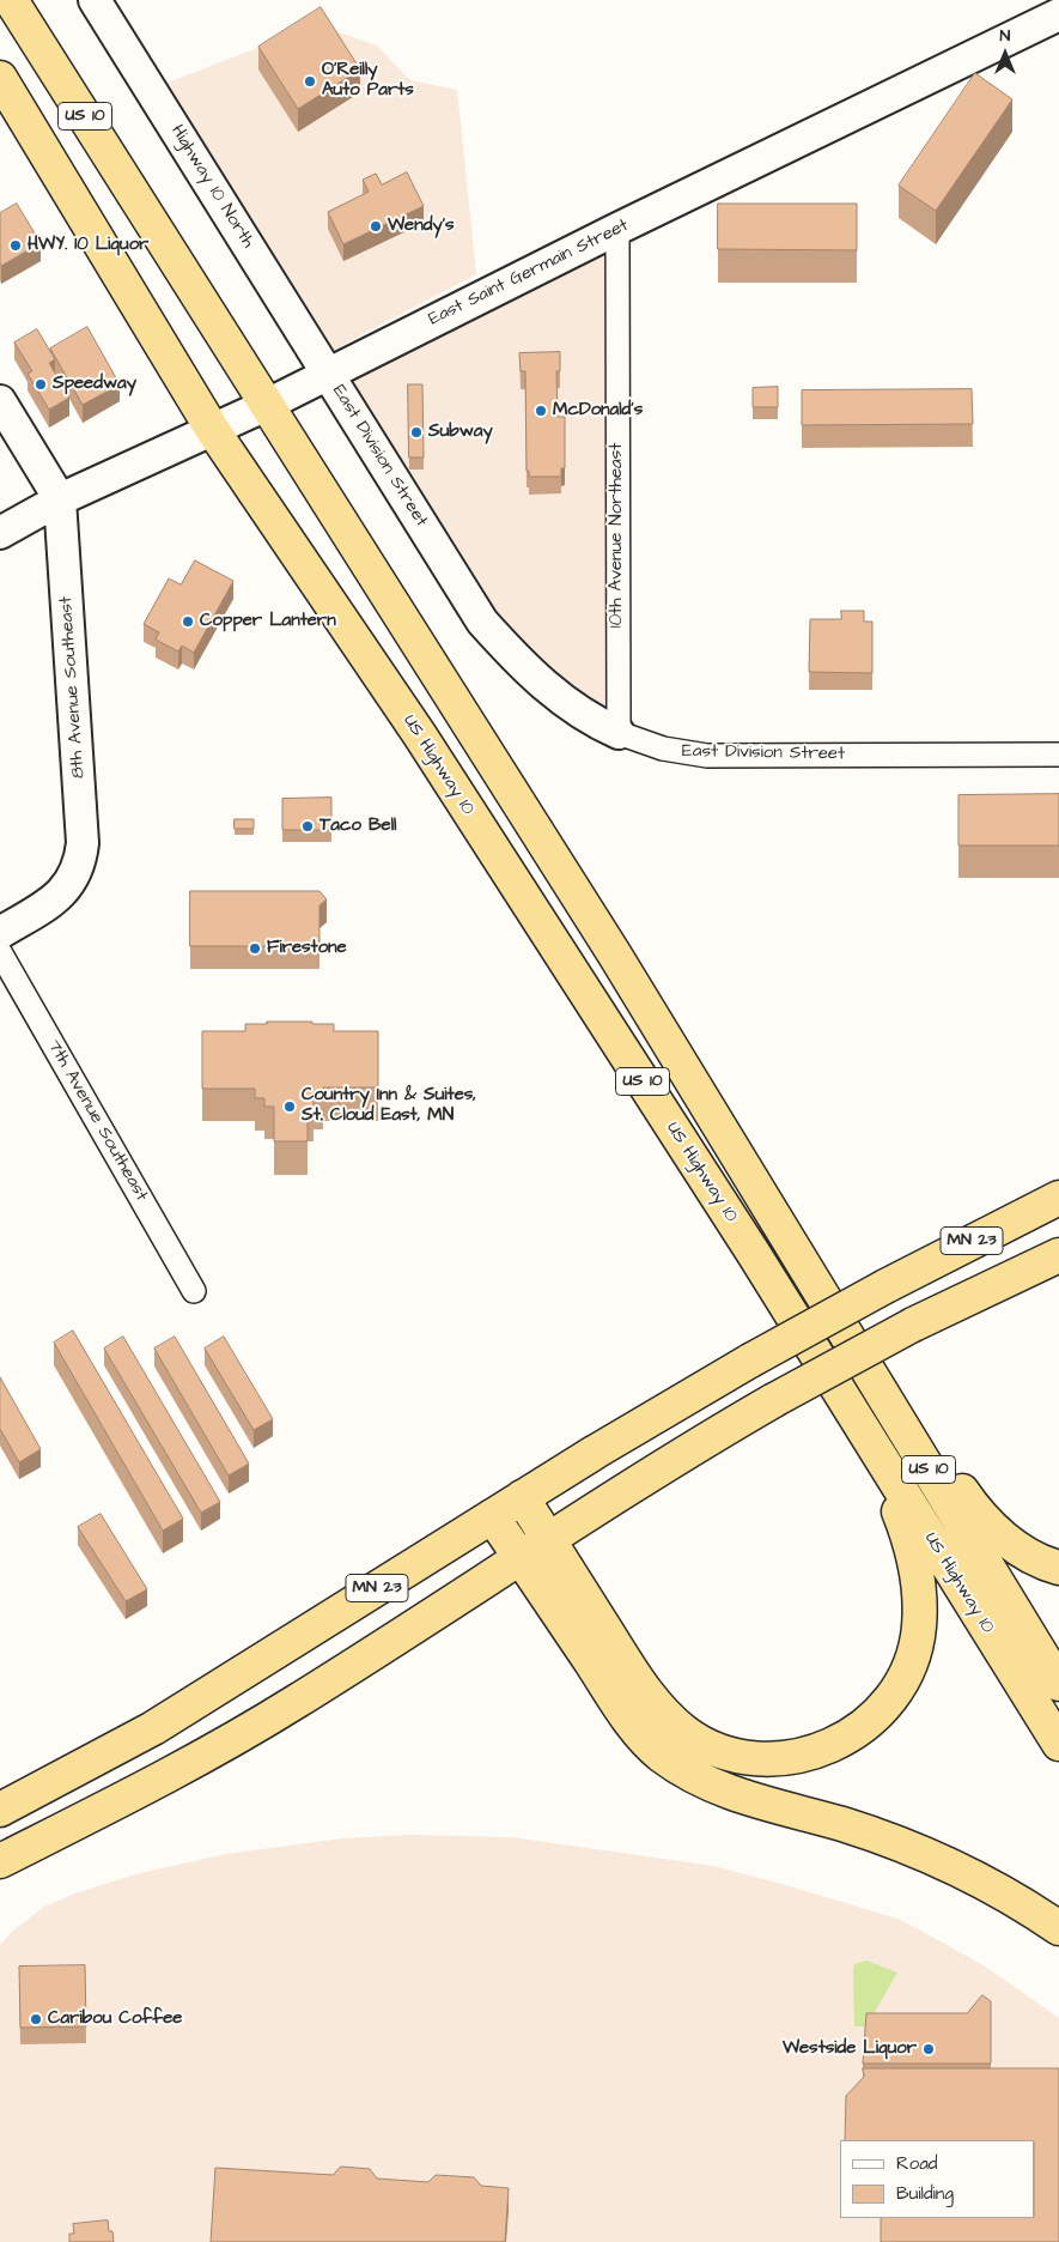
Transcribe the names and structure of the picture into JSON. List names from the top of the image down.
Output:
{
  "streets": {
    "highway": ["US 10", "US Highway 10", "MN 23"],
    "street": [
      "Highway 10 North",
      "East Saint Germain Street",
      "East Division Street",
      "10th Avenue Northeast",
      "8th Avenue Southeast",
      "7th Avenue Southeast"
    ]
  },
  "crossings": [
    ["US 10", "East Saint Germain Street"],
    ["US 10", "US Highway 10"],
    ["Highway 10 North", "East Saint Germain Street"],
    ["Highway 10 North", "East Division Street"],
    ["East Saint Germain Street", "East Division Street"],
    ["East Saint Germain Street", "10th Avenue Northeast"],
    ["East Saint Germain Street", "8th Avenue Southeast"],
    ["East Saint Germain Street", "US Highway 10"],
    ["East Division Street", "10th Avenue Northeast"]
  ],
  "places": [
    "O'Reilly Auto Parts",
    "Wendy's",
    "HWY. 10 Liquor",
    "Speedway",
    "McDonald's",
    "Subway",
    "Copper Lantern",
    "Taco Bell",
    "Firestone",
    "Country Inn & Suites, St. Cloud East, MN",
    "Caribou Coffee",
    "Westside Liquor"
  ],
  "legend": ["Road", "Building"],
  "north": "top"
}
